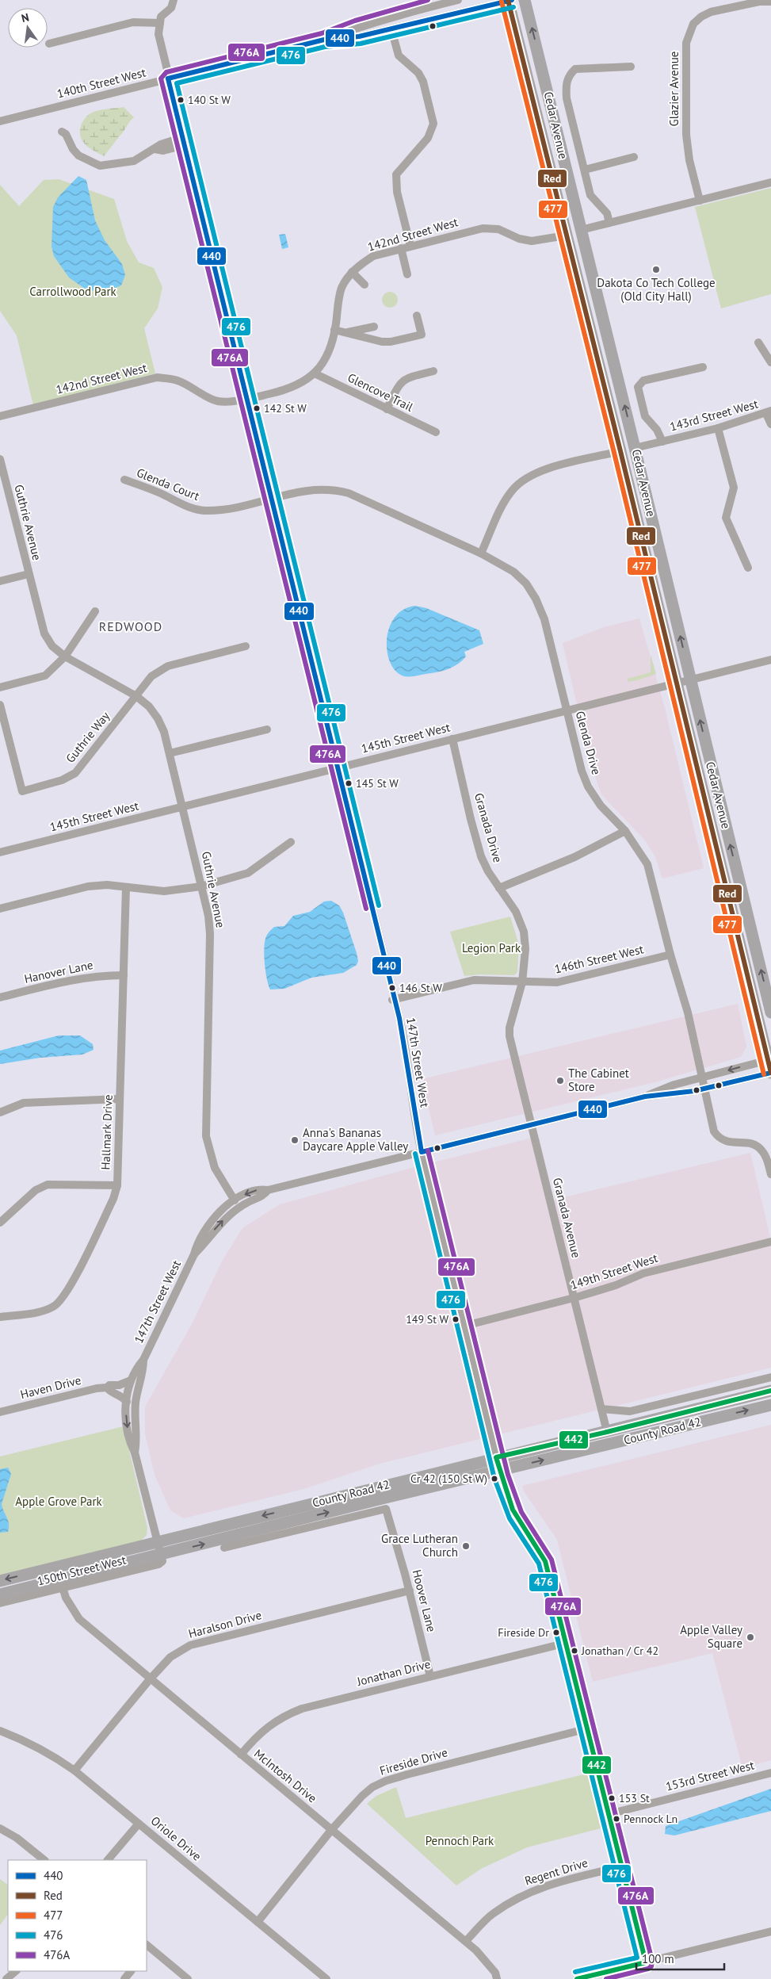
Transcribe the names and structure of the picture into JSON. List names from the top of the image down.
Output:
{
  "streets": {
    "highway": ["Cedar Avenue", "County Road 42"],
    "street": [
      "140th Street West",
      "Glazier Avenue",
      "142nd Street West",
      "Glencove Trail",
      "143rd Street West",
      "Glenda Court",
      "Guthrie Avenue",
      "Guthrie Way",
      "145th Street West",
      "Glenda Drive",
      "Granada Drive",
      "146th Street West",
      "Hanover Lane",
      "147th Street West",
      "Hallmark Drive",
      "Granada Avenue",
      "149th Street West",
      "Haven Drive",
      "150th Street West",
      "Hoover Lane",
      "Haralson Drive",
      "Jonathan Drive",
      "Fireside Drive",
      "McIntosh Drive",
      "153rd Street West",
      "Oriole Drive",
      "Regent Drive"
    ]
  },
  "crossings": [
    ["140th Street West", "Cedar Avenue"],
    ["140th Street West", "147th Street West"],
    ["Cedar Avenue", "142nd Street West"],
    ["Cedar Avenue", "143rd Street West"],
    ["Cedar Avenue", "145th Street West"],
    ["Cedar Avenue", "147th Street West"],
    ["142nd Street West", "Glencove Trail"],
    ["142nd Street West", "147th Street West"],
    ["Glenda Court", "Glenda Drive"],
    ["Glenda Court", "147th Street West"],
    ["Guthrie Avenue", "Guthrie Way"],
    ["Guthrie Avenue", "145th Street West"],
    ["Guthrie Avenue", "147th Street West"],
    ["145th Street West", "Glenda Drive"],
    ["145th Street West", "Granada Drive"],
    ["145th Street West", "147th Street West"],
    ["Glenda Drive", "146th Street West"],
    ["Glenda Drive", "147th Street West"],
    ["Granada Drive", "146th Street West"],
    ["Granada Drive", "147th Street West"],
    ["Granada Drive", "Granada Avenue"],
    ["146th Street West", "147th Street West"],
    ["Hanover Lane", "Hallmark Drive"],
    ["147th Street West", "Granada Avenue"],
    ["147th Street West", "Haven Drive"],
    ["147th Street West", "County Road 42"],
    ["147th Street West", "150th Street West"],
    ["Granada Avenue", "149th Street West"],
    ["Granada Avenue", "County Road 42"],
    ["County Road 42", "150th Street West"],
    ["150th Street West", "McIntosh Drive"],
    ["Hoover Lane", "Haralson Drive"],
    ["Hoover Lane", "Jonathan Drive"],
    ["Haralson Drive", "McIntosh Drive"],
    ["Haralson Drive", "Oriole Drive"],
    ["Jonathan Drive", "McIntosh Drive"],
    ["Fireside Drive", "McIntosh Drive"],
    ["Fireside Drive", "Oriole Drive"],
    ["McIntosh Drive", "Regent Drive"]
  ],
  "districts": ["REDWOOD"],
  "parks": [
    "Carrollwood Park",
    "Legion Park",
    "Apple Grove Park",
    "Pennoch Park"
  ],
  "places": [
    "140 St W",
    "Dakota Co Tech College (Old City Hall)",
    "142 St W",
    "145 St W",
    "146 St W",
    "The Cabinet Store",
    "Anna's Bananas Daycare Apple Valley",
    "149 St W",
    "Cr 42 (150 St W)",
    "Grace Lutheran Church",
    "Fireside Dr",
    "Apple Valley Square",
    "Jonathan / Cr 42",
    "153 St",
    "Pennock Ln"
  ],
  "lines": [
    "transit line 440",
    "transit line Red",
    "transit line 476A",
    "transit line 477",
    "transit line 476",
    "transit line 442"
  ],
  "legend": [
    "440",
    "Red",
    "477",
    "476",
    "476A"
  ],
  "scale_bar": "100 m",
  "north": "top"
}
